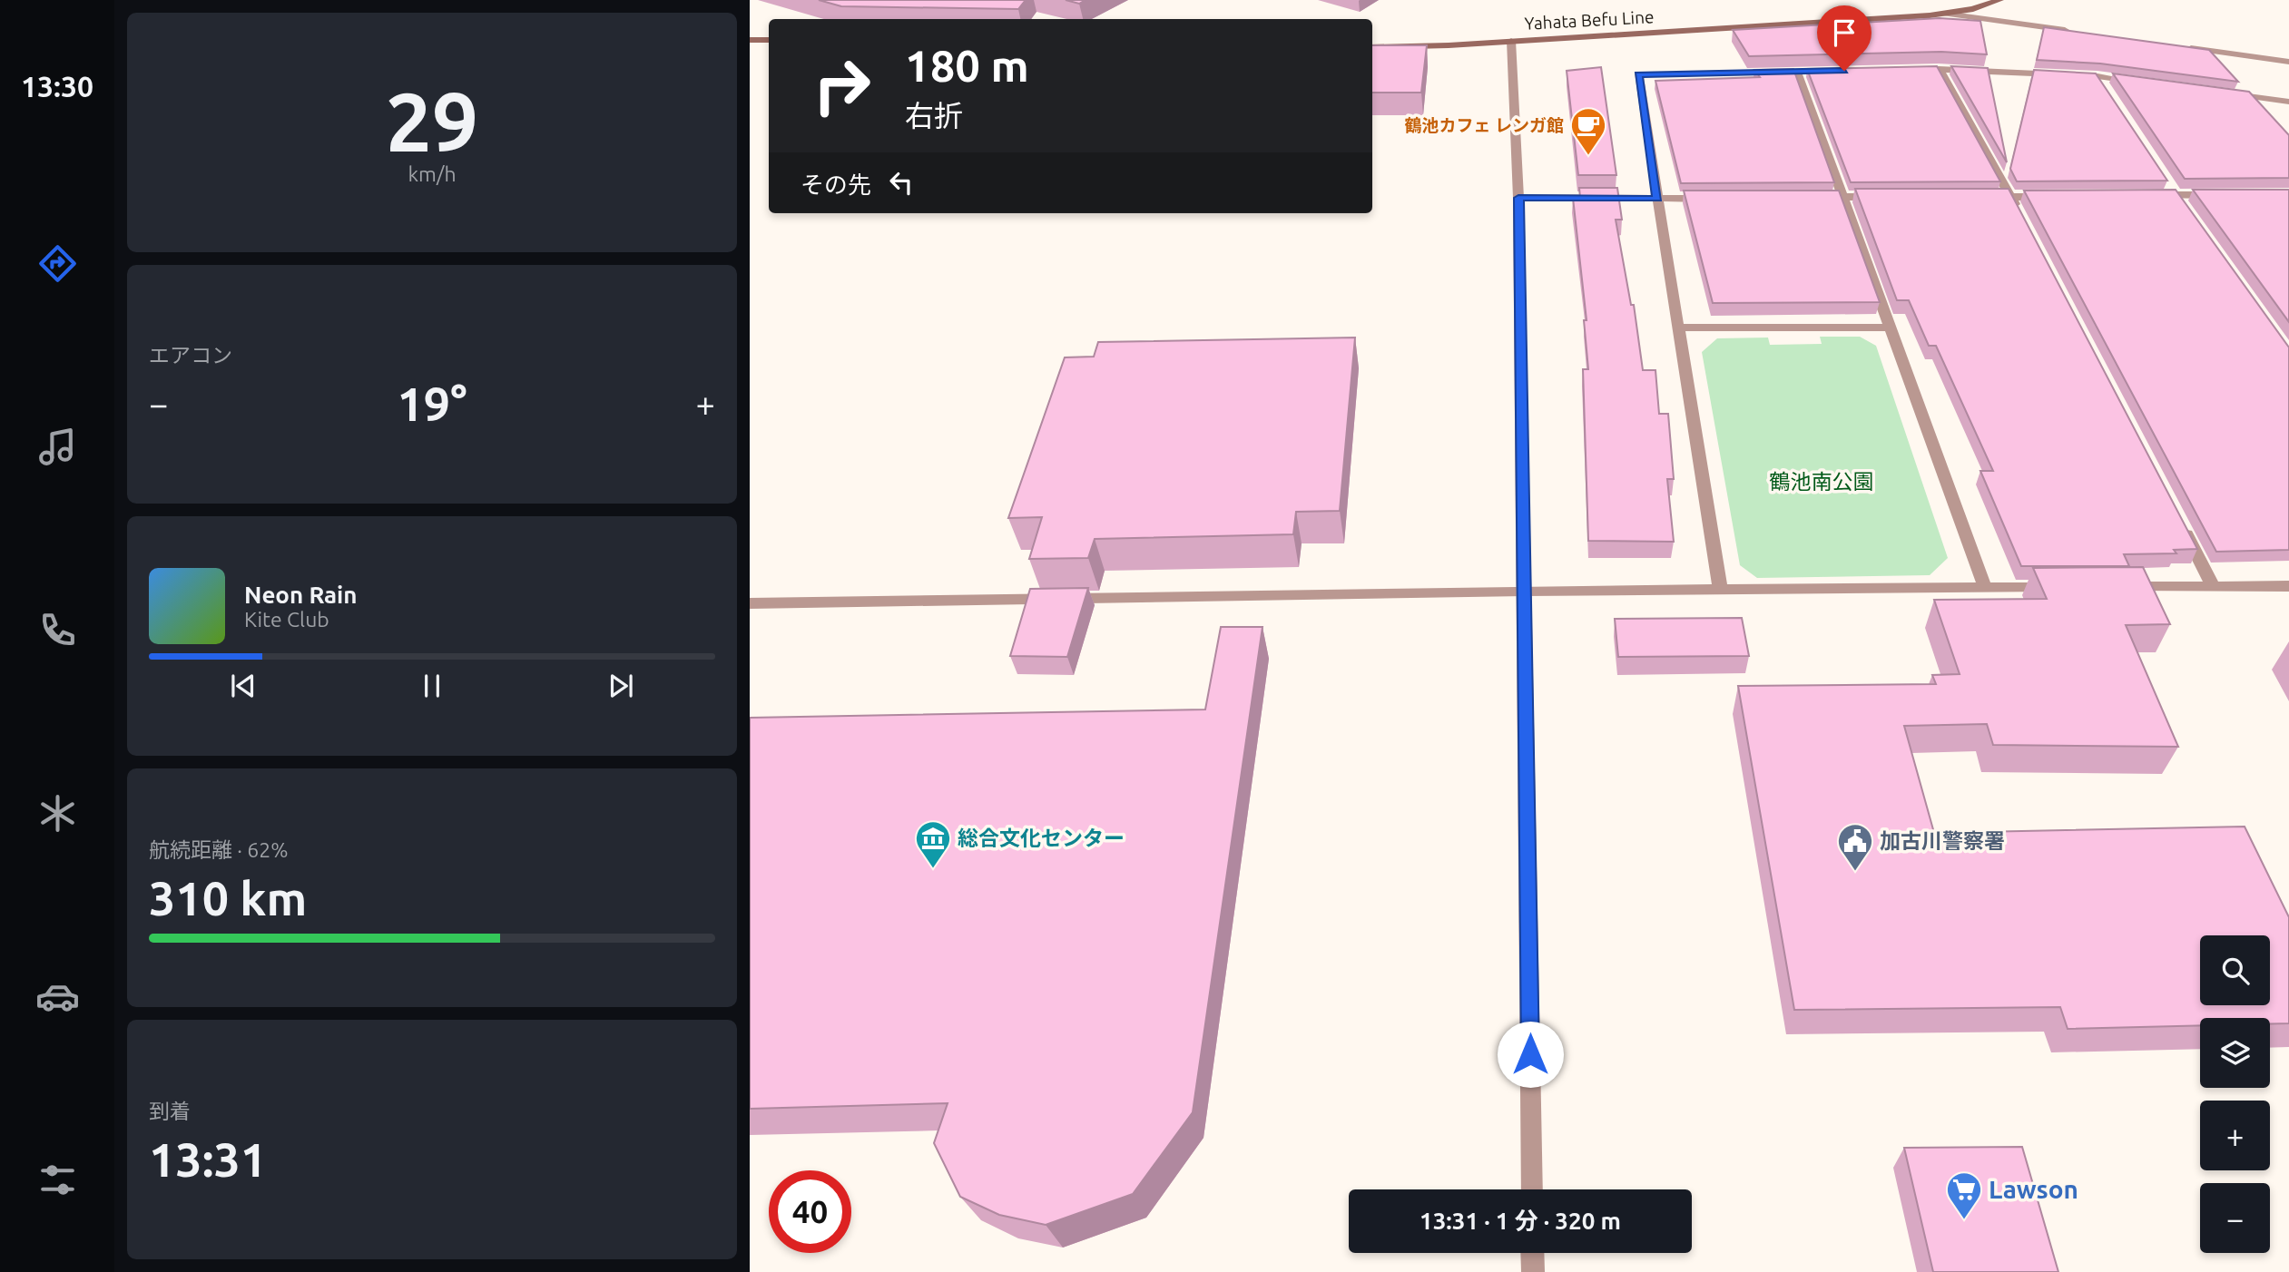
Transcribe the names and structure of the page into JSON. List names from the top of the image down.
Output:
{
  "streets": {
    "main road": ["Yahata Befu Line"]
  },
  "parks": ["鶴池南公園"],
  "places": {
    "cafe": ["鶴池カフェ レンガ館"],
    "museum": ["総合文化センター"],
    "public building": ["加古川警察署"],
    "supermarket": ["Lawson"]
  },
  "page": {
    "tabs": "13:30",
    "tile": [
      ["29", "km/h"],
      "エアコン",
      ["航続距離 · 62%", "310 km"],
      ["到着", "13:31"]
    ],
    "turn": ["180 m", "右折"],
    "then": "その先",
    "heat": ["−", "19°", "+"],
    "song": ["Neon Rain", "Kite Club"],
    "map_buttons": ["+", "−"],
    "limit": "40",
    "trip": "13:31 · 1 分 · 320 m"
  }
}
